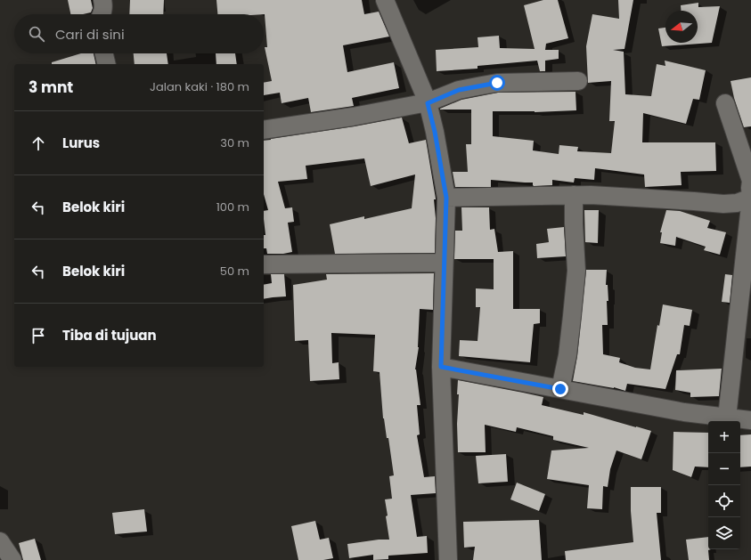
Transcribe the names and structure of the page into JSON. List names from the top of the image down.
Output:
{
  "north": "left",
  "page": {
    "search": "Cari di sini",
    "heading": ["3 mnt", "Jalan kaki · 180 m"],
    "list": [
      ["Lurus", "30 m"],
      ["Belok kiri", "100 m"],
      ["Belok kiri", "50 m"],
      "Tiba di tujuan"
    ],
    "map_buttons": ["+", "−"]
  }
}
